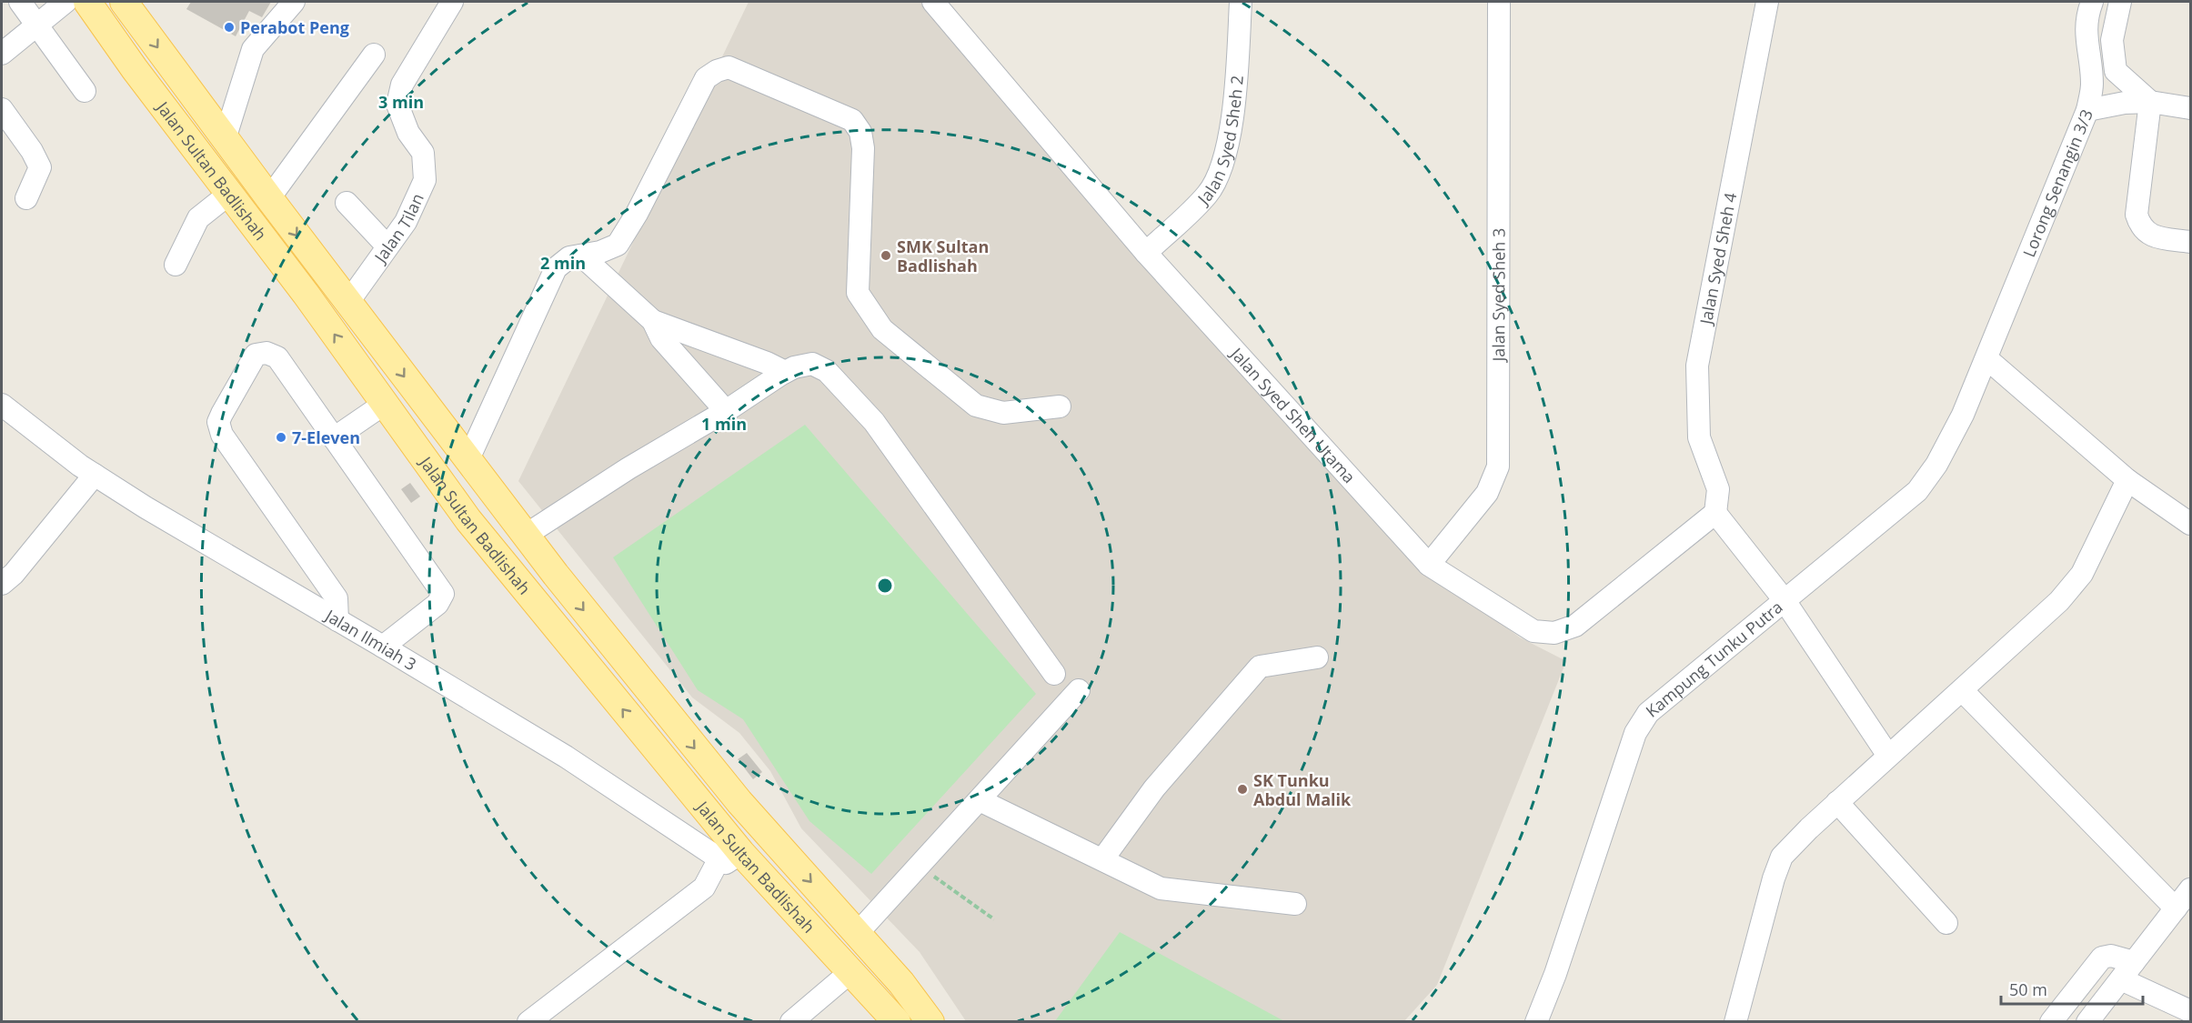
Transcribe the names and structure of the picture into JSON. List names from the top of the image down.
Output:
{
  "streets": {
    "main road": ["Jalan Sultan Badlishah"],
    "street": [
      "Jalan Syed Sheh 2",
      "Lorong Senangin 3/3",
      "Jalan Tilan",
      "Jalan Syed Sheh 4",
      "Jalan Syed Sheh 3",
      "Jalan Syed Sheh Utama",
      "Jalan Ilmiah 3",
      "Kampung Tunku Putra"
    ]
  },
  "crossings": [
    ["Jalan Syed Sheh 2", "Jalan Syed Sheh Utama"],
    ["Jalan Sultan Badlishah", "Jalan Tilan"],
    ["Jalan Sultan Badlishah", "Jalan Ilmiah 3"],
    ["Lorong Senangin 3/3", "Kampung Tunku Putra"],
    ["Jalan Syed Sheh 4", "Jalan Syed Sheh Utama"],
    ["Jalan Syed Sheh 3", "Jalan Syed Sheh Utama"]
  ],
  "places": [
    "Perabot Peng",
    "SMK Sultan Badlishah",
    "7-Eleven",
    "SK Tunku Abdul Malik"
  ],
  "scale_bar": "50 m",
  "rings": ["3 min", "2 min", "1 min"]
}
